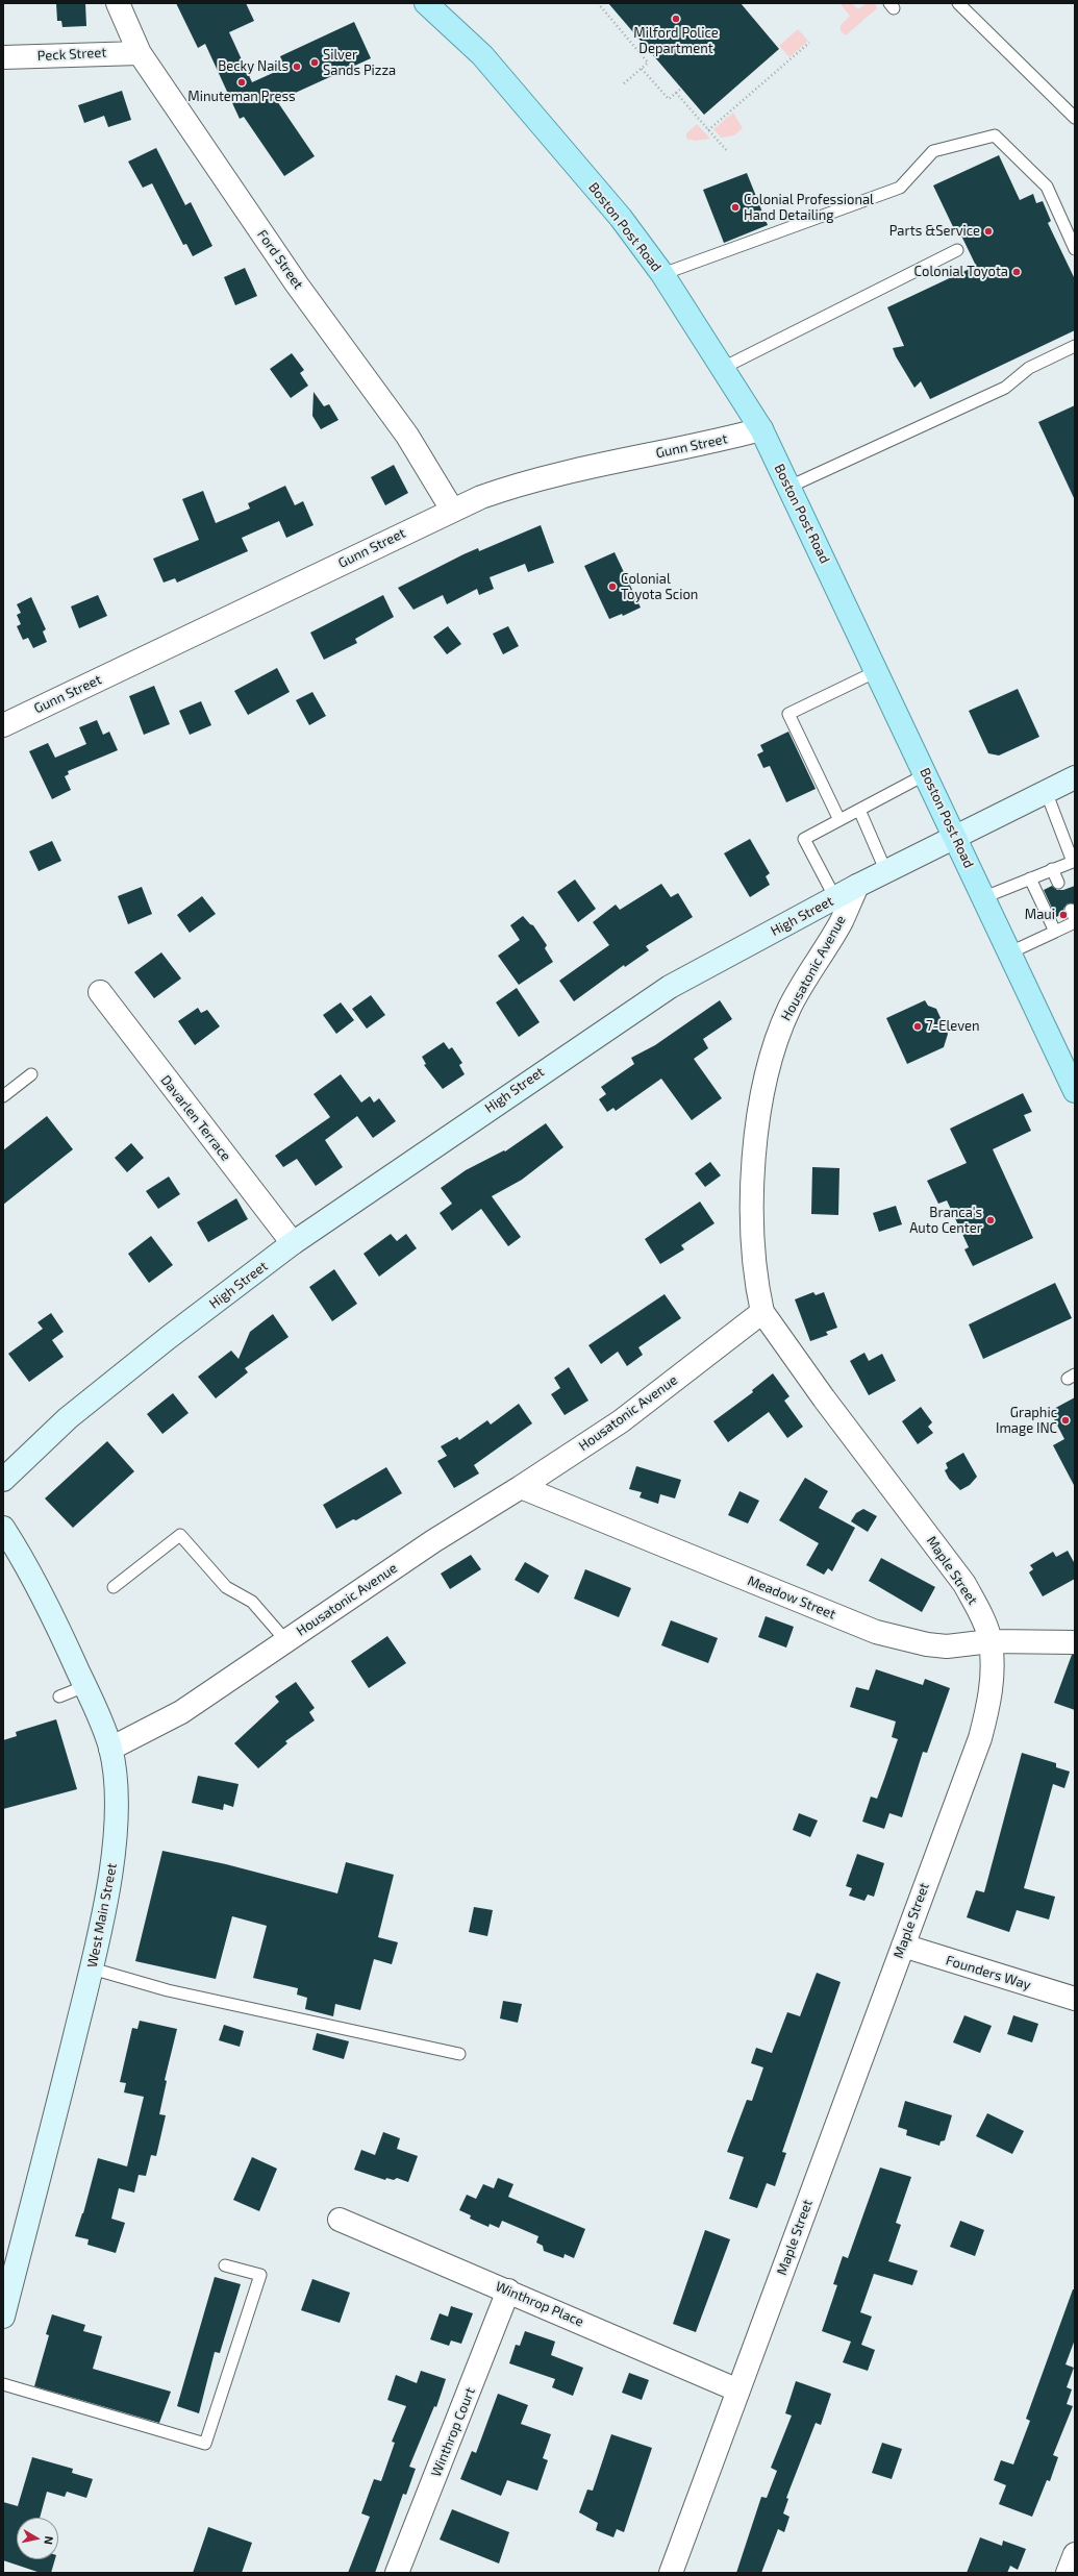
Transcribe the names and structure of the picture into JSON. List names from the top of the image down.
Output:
{
  "streets": {
    "main road": ["Boston Post Road", "High Street", "West Main Street"],
    "street": [
      "Peck Street",
      "Ford Street",
      "Gunn Street",
      "Housatonic Avenue",
      "Davarlen Terrace",
      "Maple Street",
      "Meadow Street",
      "Founders Way",
      "Winthrop Place",
      "Winthrop Court"
    ]
  },
  "crossings": [
    ["Peck Street", "Ford Street"],
    ["Boston Post Road", "Gunn Street"],
    ["Boston Post Road", "High Street"],
    ["Ford Street", "Gunn Street"],
    ["High Street", "Housatonic Avenue"],
    ["High Street", "Davarlen Terrace"],
    ["Housatonic Avenue", "Maple Street"],
    ["Housatonic Avenue", "Meadow Street"],
    ["Housatonic Avenue", "West Main Street"],
    ["Maple Street", "Meadow Street"],
    ["Maple Street", "Founders Way"],
    ["Maple Street", "Winthrop Place"],
    ["Winthrop Place", "Winthrop Court"]
  ],
  "places": [
    "Milford Police Department",
    "Silver Sands Pizza",
    "Becky Nails",
    "Minuteman Press",
    "Colonial Professional Hand Detailing",
    "Parts &Service",
    "Colonial Toyota",
    "Colonial Toyota Scion",
    "Maui",
    "7-Eleven",
    "Branca's Auto Center",
    "Graphic Image INC"
  ],
  "north": "right"
}
